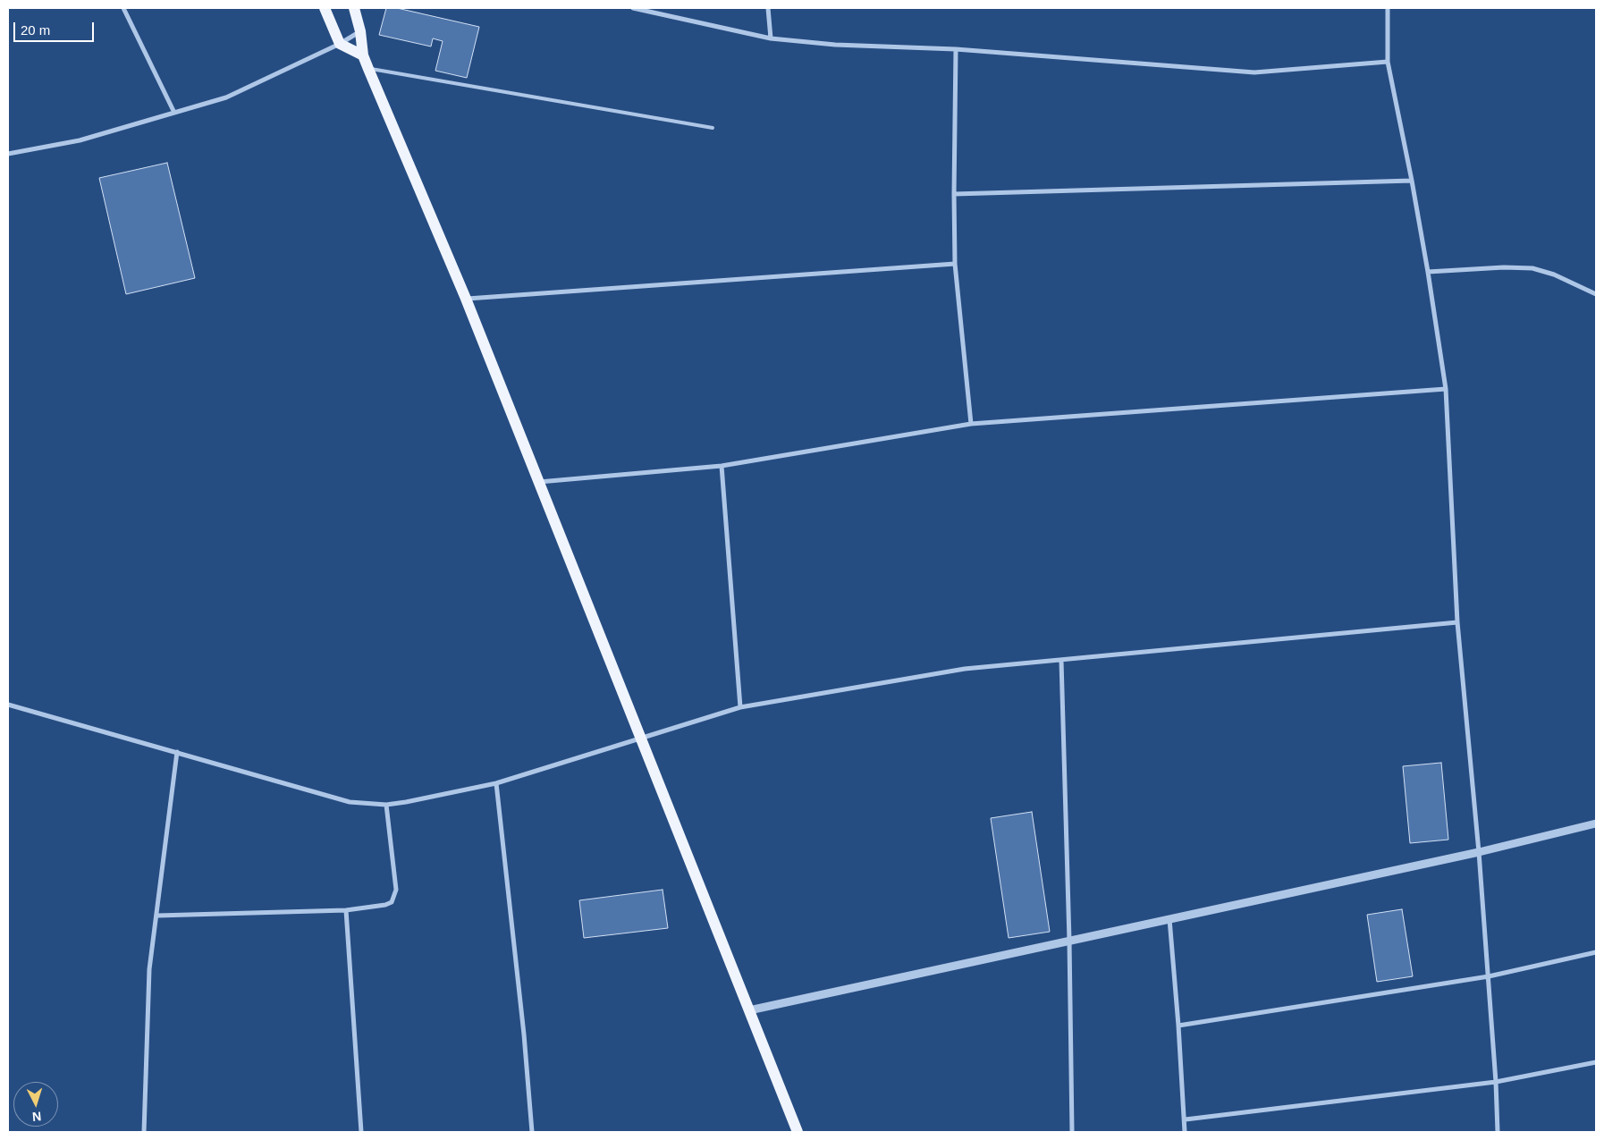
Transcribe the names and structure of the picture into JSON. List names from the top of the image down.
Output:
{
  "scale_bar": "20 m",
  "north": "bottom"
}
